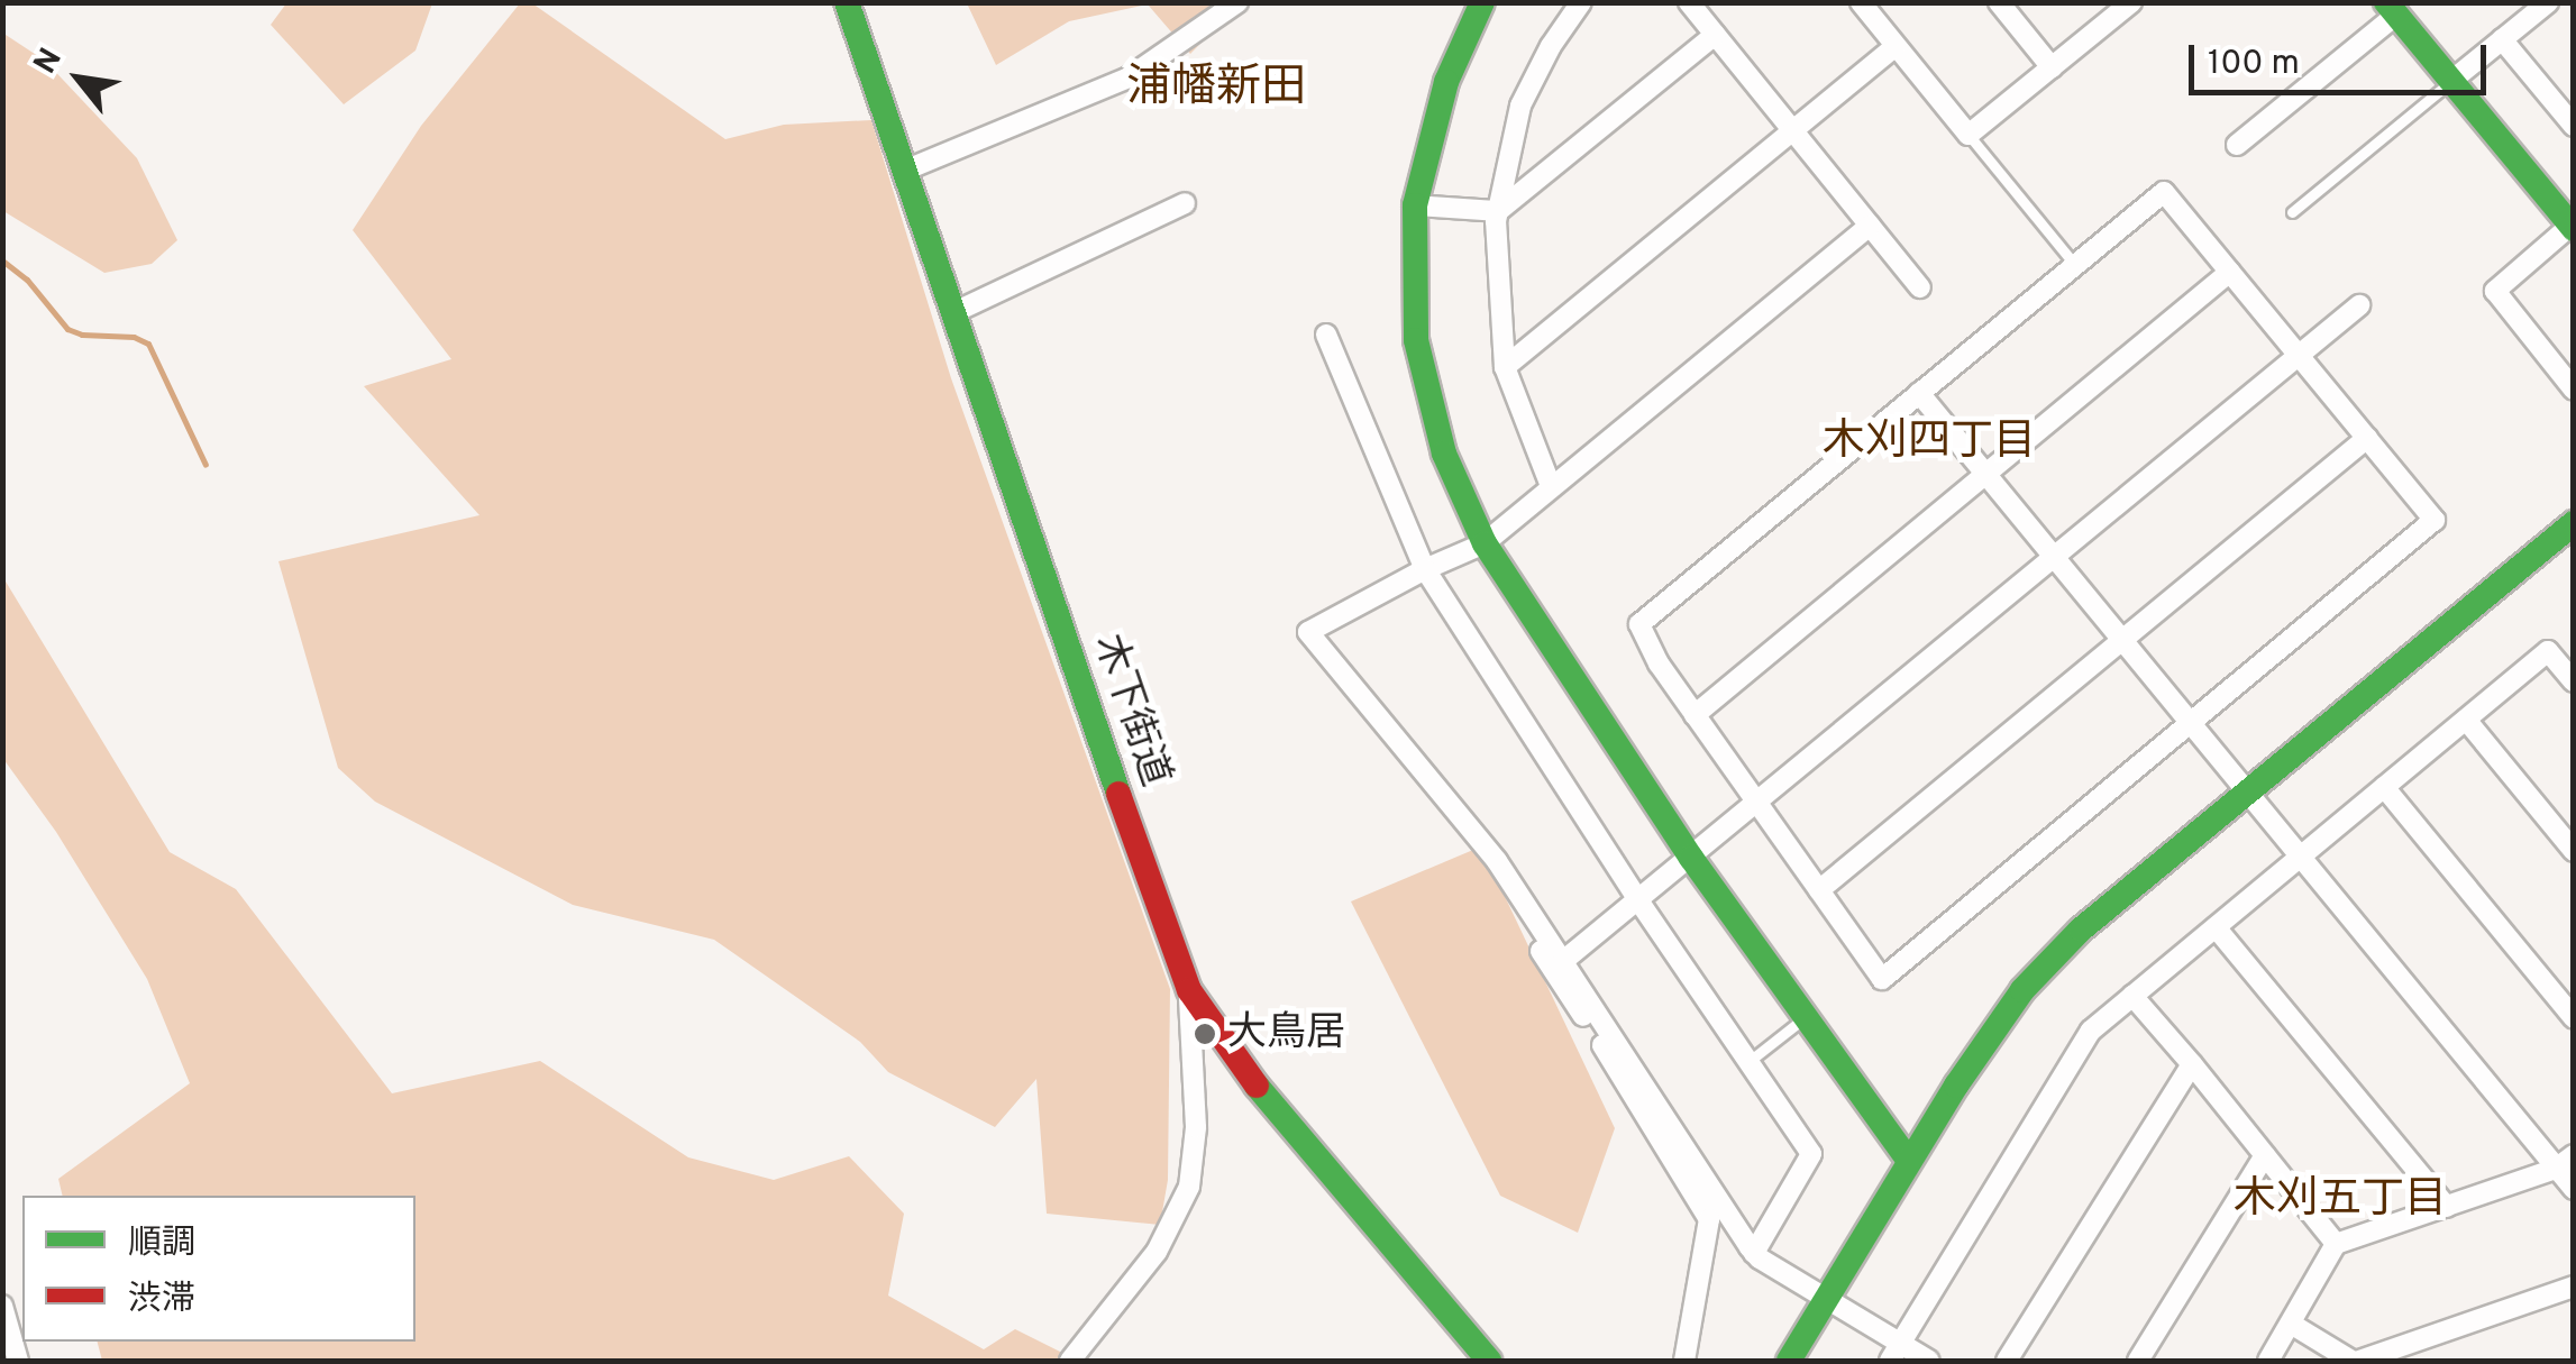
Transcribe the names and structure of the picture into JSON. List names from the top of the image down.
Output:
{
  "streets": {
    "street": ["木下街道"]
  },
  "districts": ["浦幡新田", "木刈四丁目", "木刈五丁目"],
  "places": ["大鳥居"],
  "legend": ["順調", "渋滞"],
  "scale_bar": "100 m",
  "north": "top left"
}
